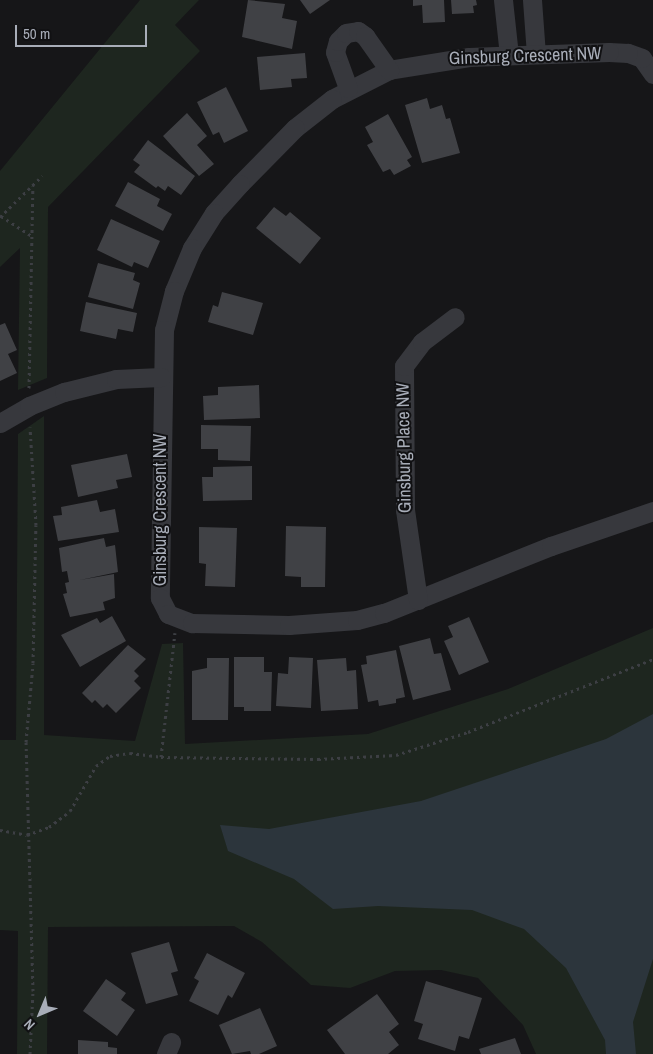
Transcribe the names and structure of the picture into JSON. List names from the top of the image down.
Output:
{
  "streets": {
    "street": ["Ginsburg Crescent NW", "Ginsburg Place NW"]
  },
  "scale_bar": "50 m",
  "north": "bottom left"
}
